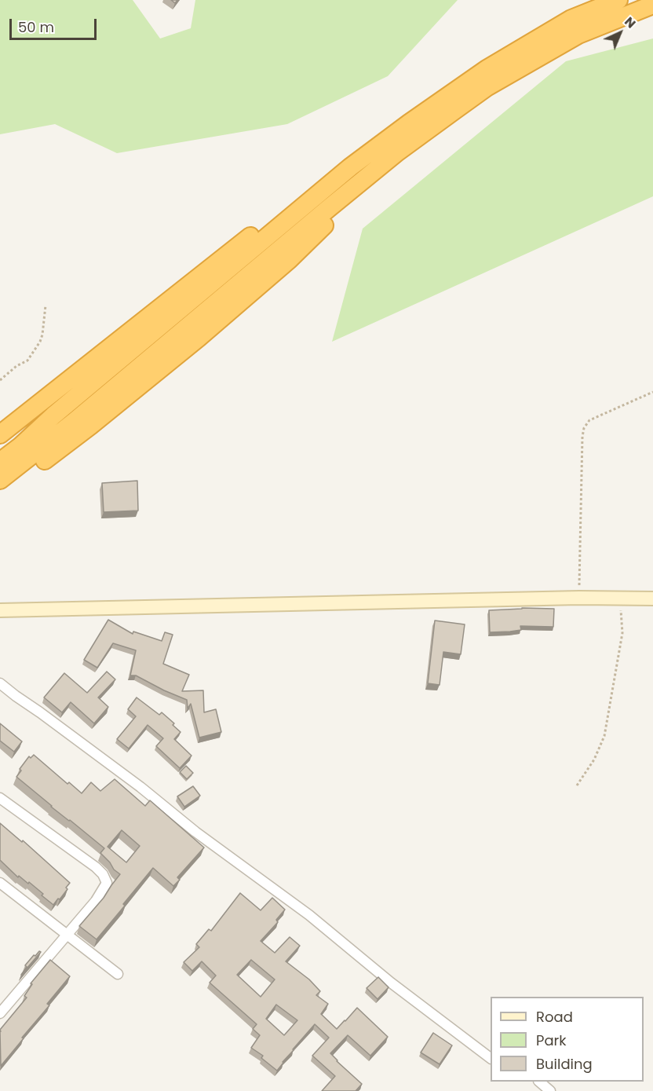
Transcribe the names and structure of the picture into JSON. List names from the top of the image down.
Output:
{
  "legend": ["Road", "Park", "Building"],
  "scale_bar": "50 m",
  "north": "top right"
}
